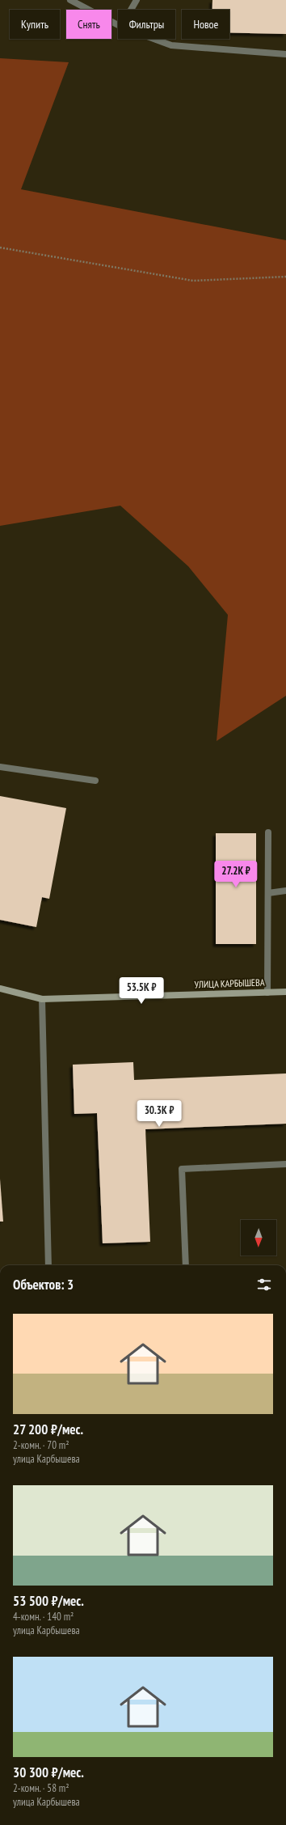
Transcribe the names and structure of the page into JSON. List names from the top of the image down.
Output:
{
  "streets": {
    "street": ["УЛИЦА КАРБЫШЕВА"]
  },
  "north": "bottom",
  "page": {
    "chip": [
      "Купить",
      "Снять",
      "Фильтры",
      "Новое"
    ],
    "price": ["27.2K ₽", "53.5K ₽", "30.3K ₽"],
    "heading": "Объектов: 3",
    "list": [
      {
        "name": "27 200 ₽/мес.",
        "note": "2-комн. · 70 m² · улица Карбышева"
      },
      {
        "name": "53 500 ₽/мес.",
        "note": "4-комн. · 140 m² · улица Карбышева"
      },
      {
        "name": "30 300 ₽/мес.",
        "note": "2-комн. · 58 m² · улица Карбышева"
      }
    ]
  }
}
